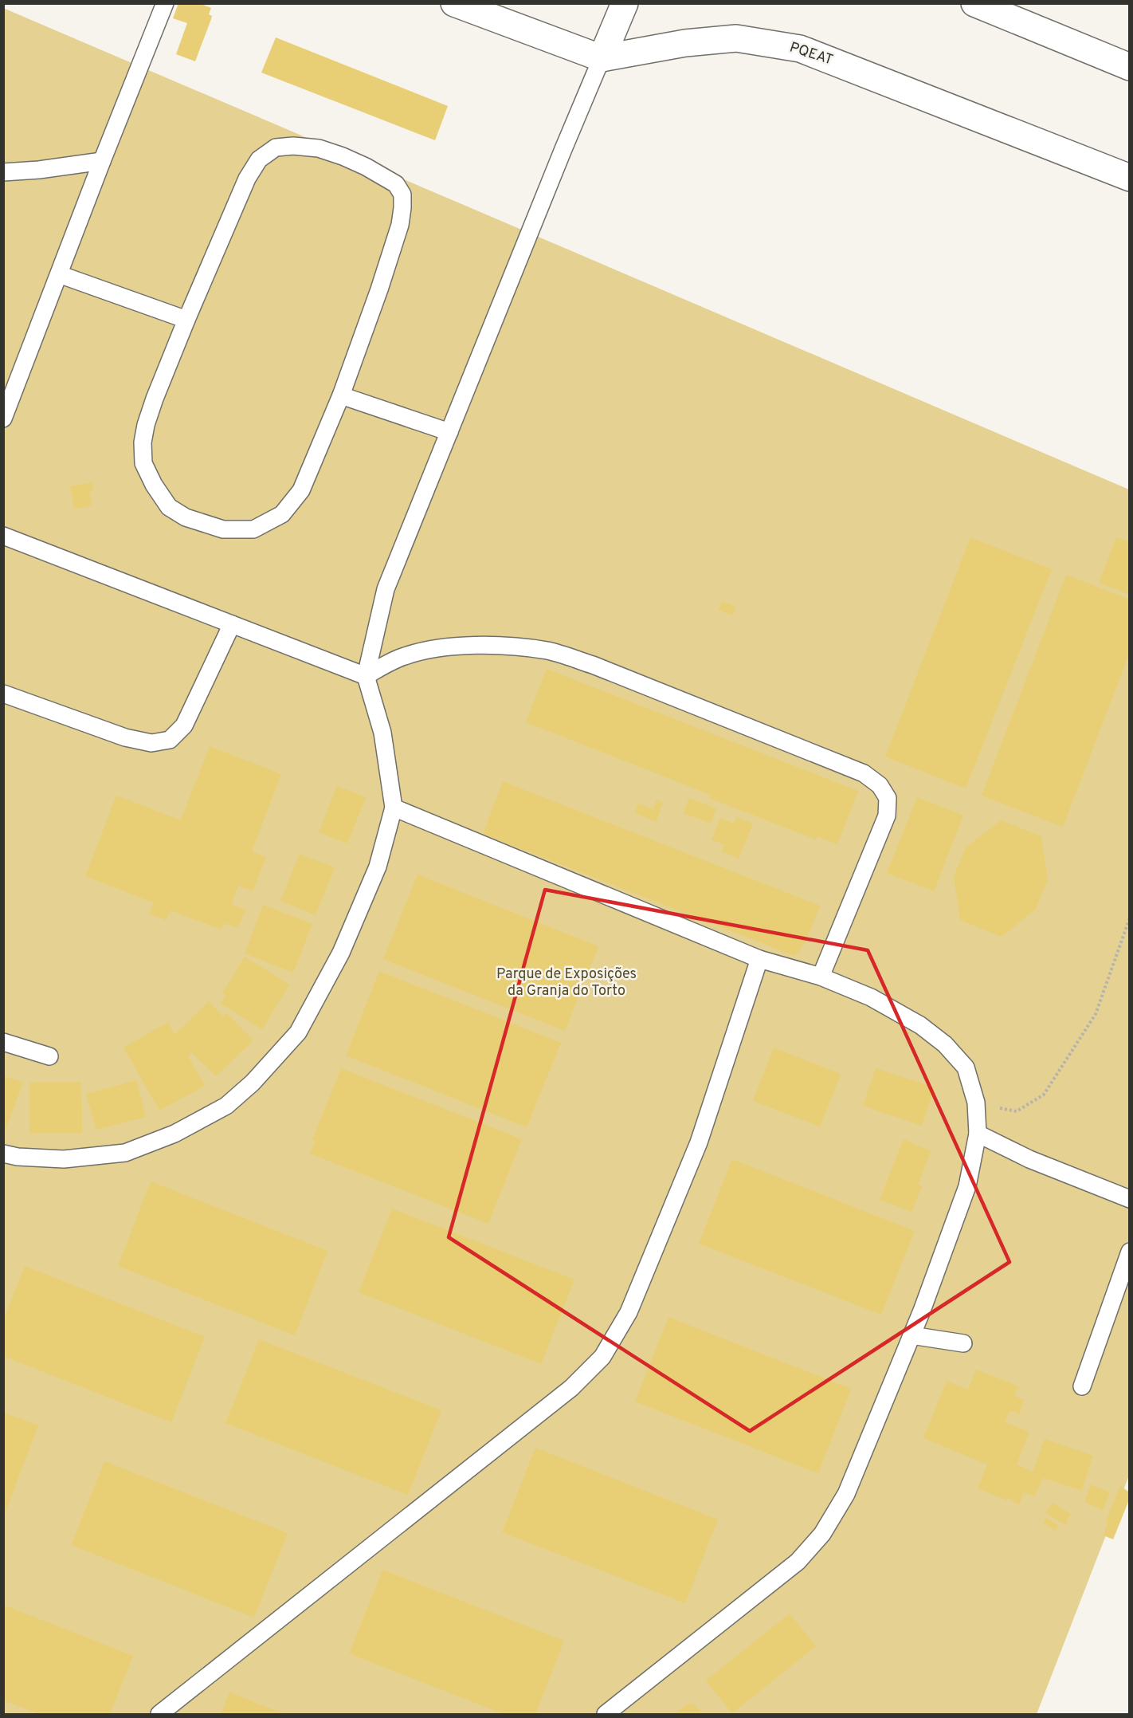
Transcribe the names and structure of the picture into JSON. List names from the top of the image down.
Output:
{
  "streets": {
    "street": ["PQEAT"]
  },
  "parks": ["Parque de Exposições da Granja do Torto"]
}
